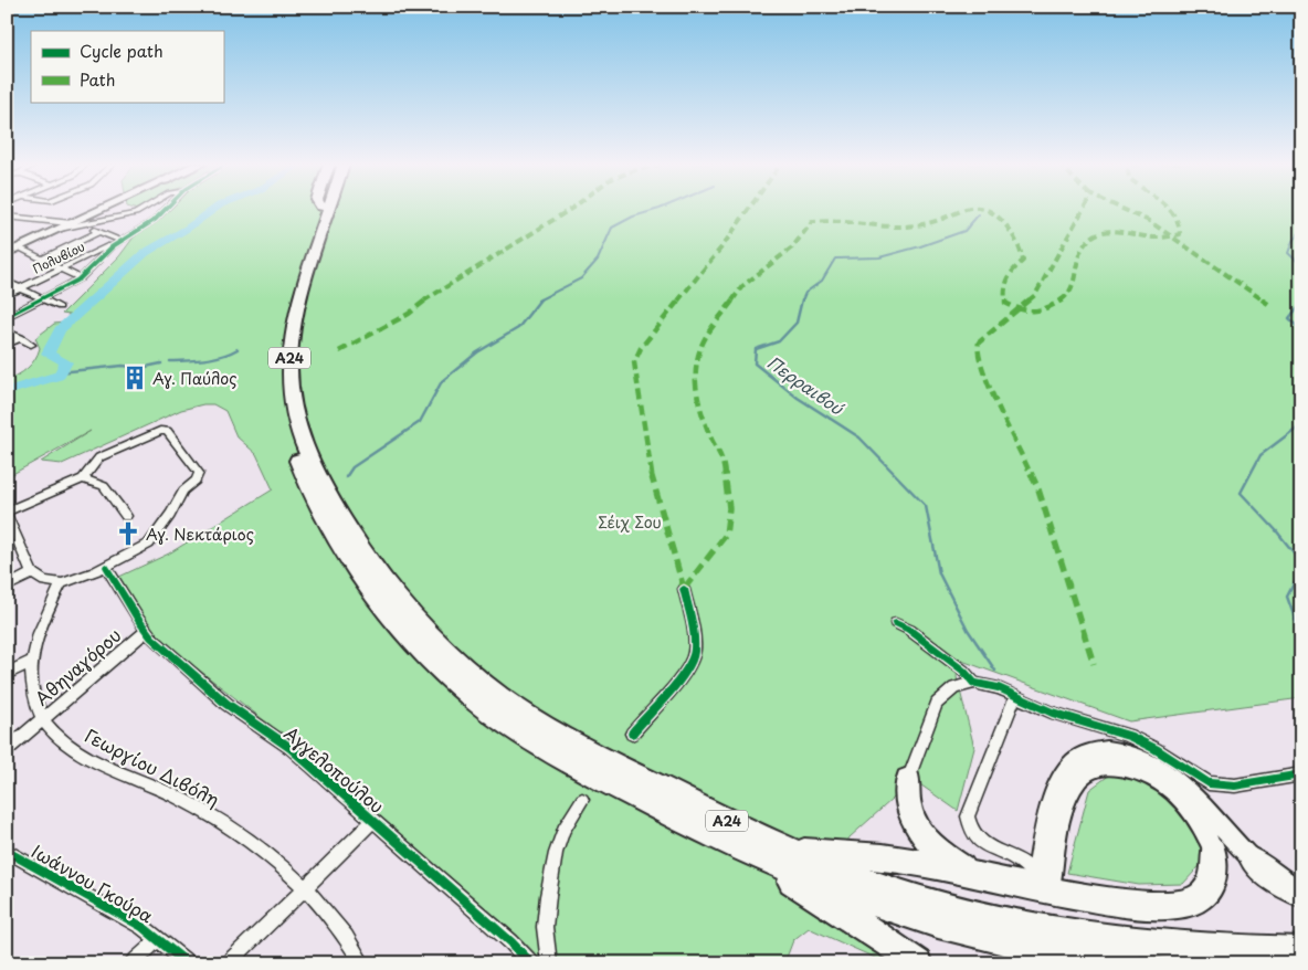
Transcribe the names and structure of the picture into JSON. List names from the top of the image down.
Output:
{
  "streets": {
    "highway": ["Α24"],
    "street": [
      "Πολυβίου",
      "Αθηναγόρου",
      "Γεωργίου Διβόλη",
      "Αγγελοπούλου",
      "Ιωάννου Γκούρα"
    ]
  },
  "crossings": [
    ["Αθηναγόρου", "Γεωργίου Διβόλη"],
    ["Αθηναγόρου", "Αγγελοπούλου"]
  ],
  "water": ["Περραιβού"],
  "parks": ["Σέιχ Σου"],
  "places": {
    "building": ["Αγ. Παύλος"],
    "church": ["Αγ. Νεκτάριος"]
  },
  "legend": ["Cycle path", "Path"]
}
